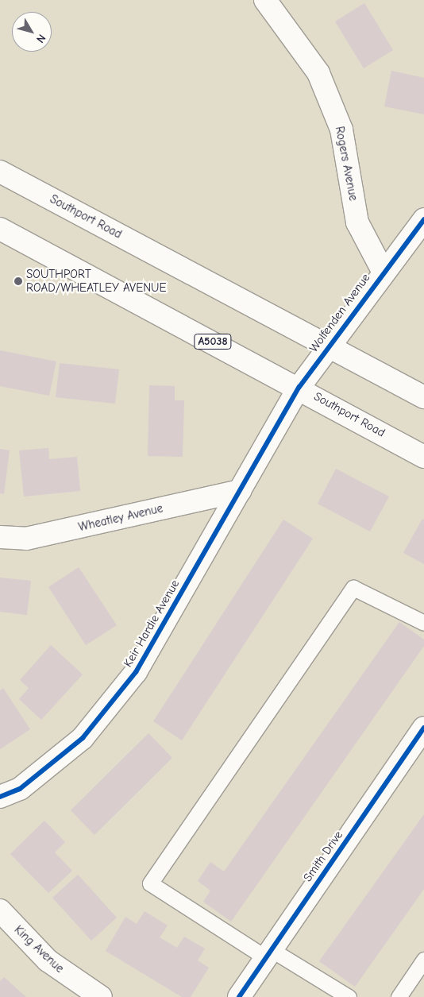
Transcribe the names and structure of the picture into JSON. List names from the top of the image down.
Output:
{
  "streets": {
    "street": [
      "Rogers Avenue",
      "Southport Road",
      "Wolfenden Avenue",
      "A5038",
      "Wheatley Avenue",
      "Keir Hardie Avenue",
      "Smith Drive",
      "King Avenue"
    ]
  },
  "crossings": [
    ["Rogers Avenue", "Wolfenden Avenue"],
    ["Southport Road", "Wolfenden Avenue"],
    ["Wolfenden Avenue", "Keir Hardie Avenue"],
    ["Wheatley Avenue", "Keir Hardie Avenue"]
  ],
  "places": ["SOUTHPORT ROAD/WHEATLEY AVENUE"],
  "north": "bottom right"
}
